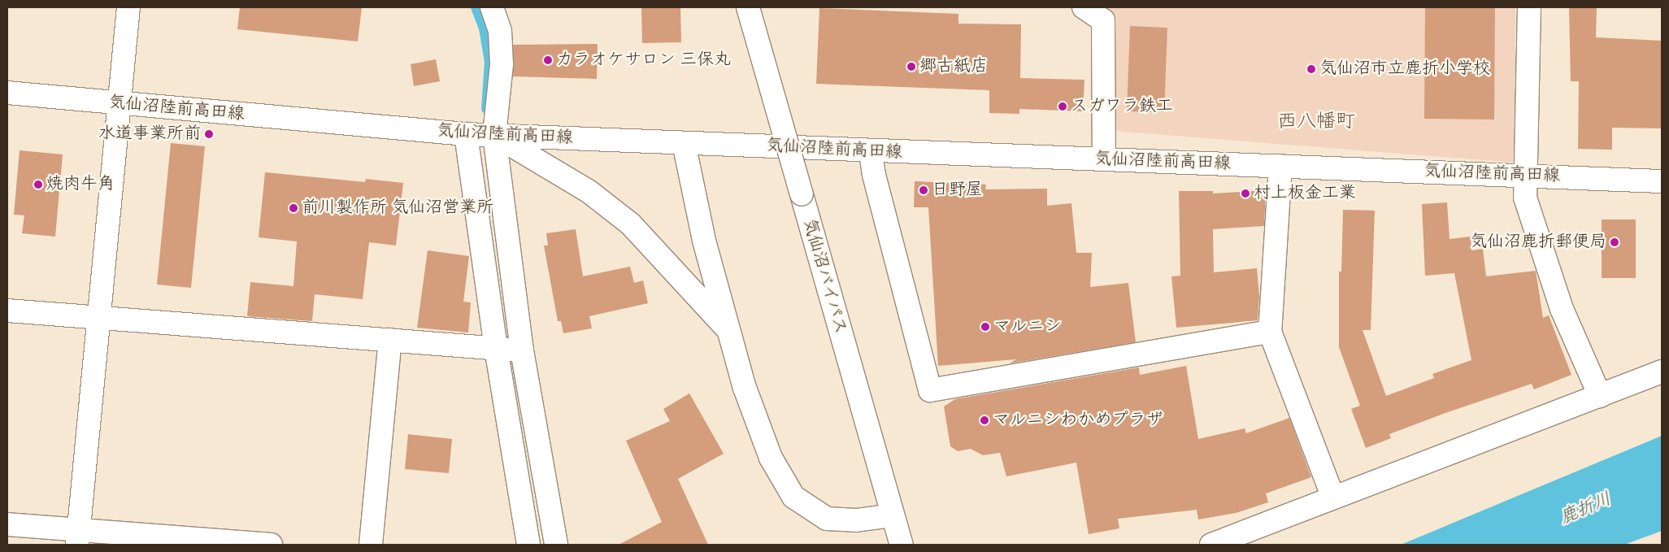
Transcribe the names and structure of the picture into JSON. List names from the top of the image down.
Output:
{
  "streets": {
    "main road": ["気仙沼陸前高田線", "気仙沼バイパス"]
  },
  "districts": ["西八幡町"],
  "water": ["鹿折川"],
  "places": [
    "カラオケサロン 三保丸",
    "郷古紙店",
    "気仙沼市立鹿折小学校",
    "スガワラ鉄工",
    "水道事業所前",
    "焼肉牛角",
    "日野屋",
    "村上板金工業",
    "前川製作所 気仙沼営業所",
    "気仙沼鹿折郵便局",
    "マルニシ",
    "マルニシわかめプラザ"
  ]
}
